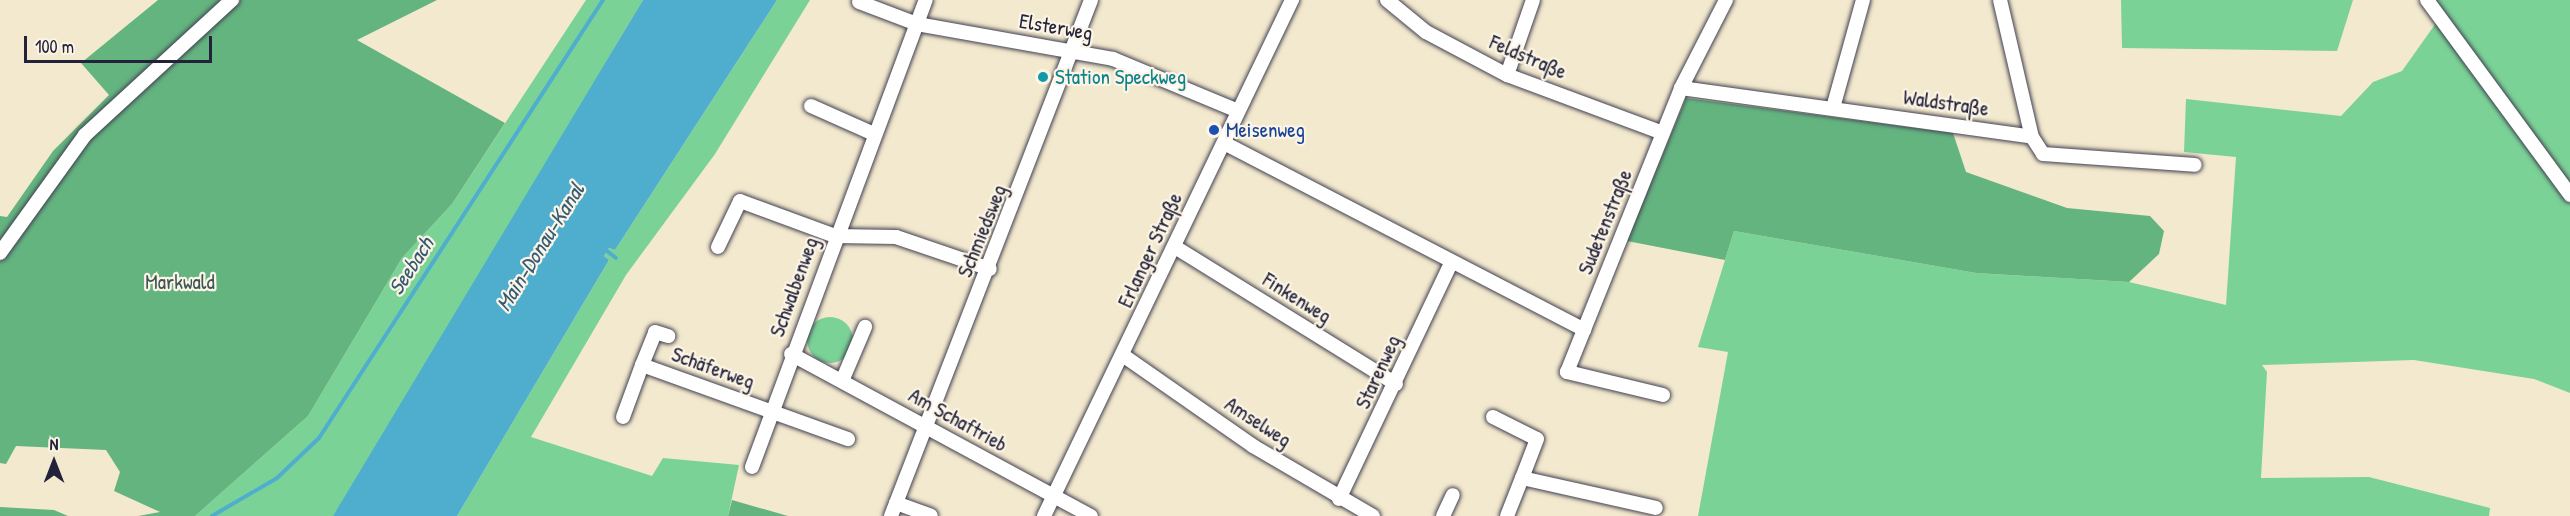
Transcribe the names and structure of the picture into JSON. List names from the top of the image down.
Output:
{
  "streets": {
    "street": [
      "Elsterweg",
      "Feldstraße",
      "Waldstraße",
      "Sudetenstraße",
      "Schmiedsweg",
      "Erlanger Straße",
      "Schwalbenweg",
      "Finkenweg",
      "Schäferweg",
      "Starenweg",
      "Am Schaftrieb",
      "Amselweg"
    ]
  },
  "crossings": [
    ["Elsterweg", "Schmiedsweg"],
    ["Elsterweg", "Erlanger Straße"],
    ["Elsterweg", "Schwalbenweg"],
    ["Feldstraße", "Sudetenstraße"],
    ["Waldstraße", "Sudetenstraße"],
    ["Schmiedsweg", "Schwalbenweg"],
    ["Schmiedsweg", "Am Schaftrieb"],
    ["Erlanger Straße", "Finkenweg"],
    ["Erlanger Straße", "Am Schaftrieb"],
    ["Erlanger Straße", "Amselweg"],
    ["Schwalbenweg", "Schäferweg"],
    ["Schwalbenweg", "Am Schaftrieb"],
    ["Finkenweg", "Starenweg"],
    ["Schäferweg", "Am Schaftrieb"],
    ["Starenweg", "Amselweg"]
  ],
  "water": ["Main-Donau-Kanal", "Seebach"],
  "parks": ["Markwald"],
  "places": ["Station Speckweg", "Meisenweg"],
  "scale_bar": "100 m",
  "north": "top"
}
